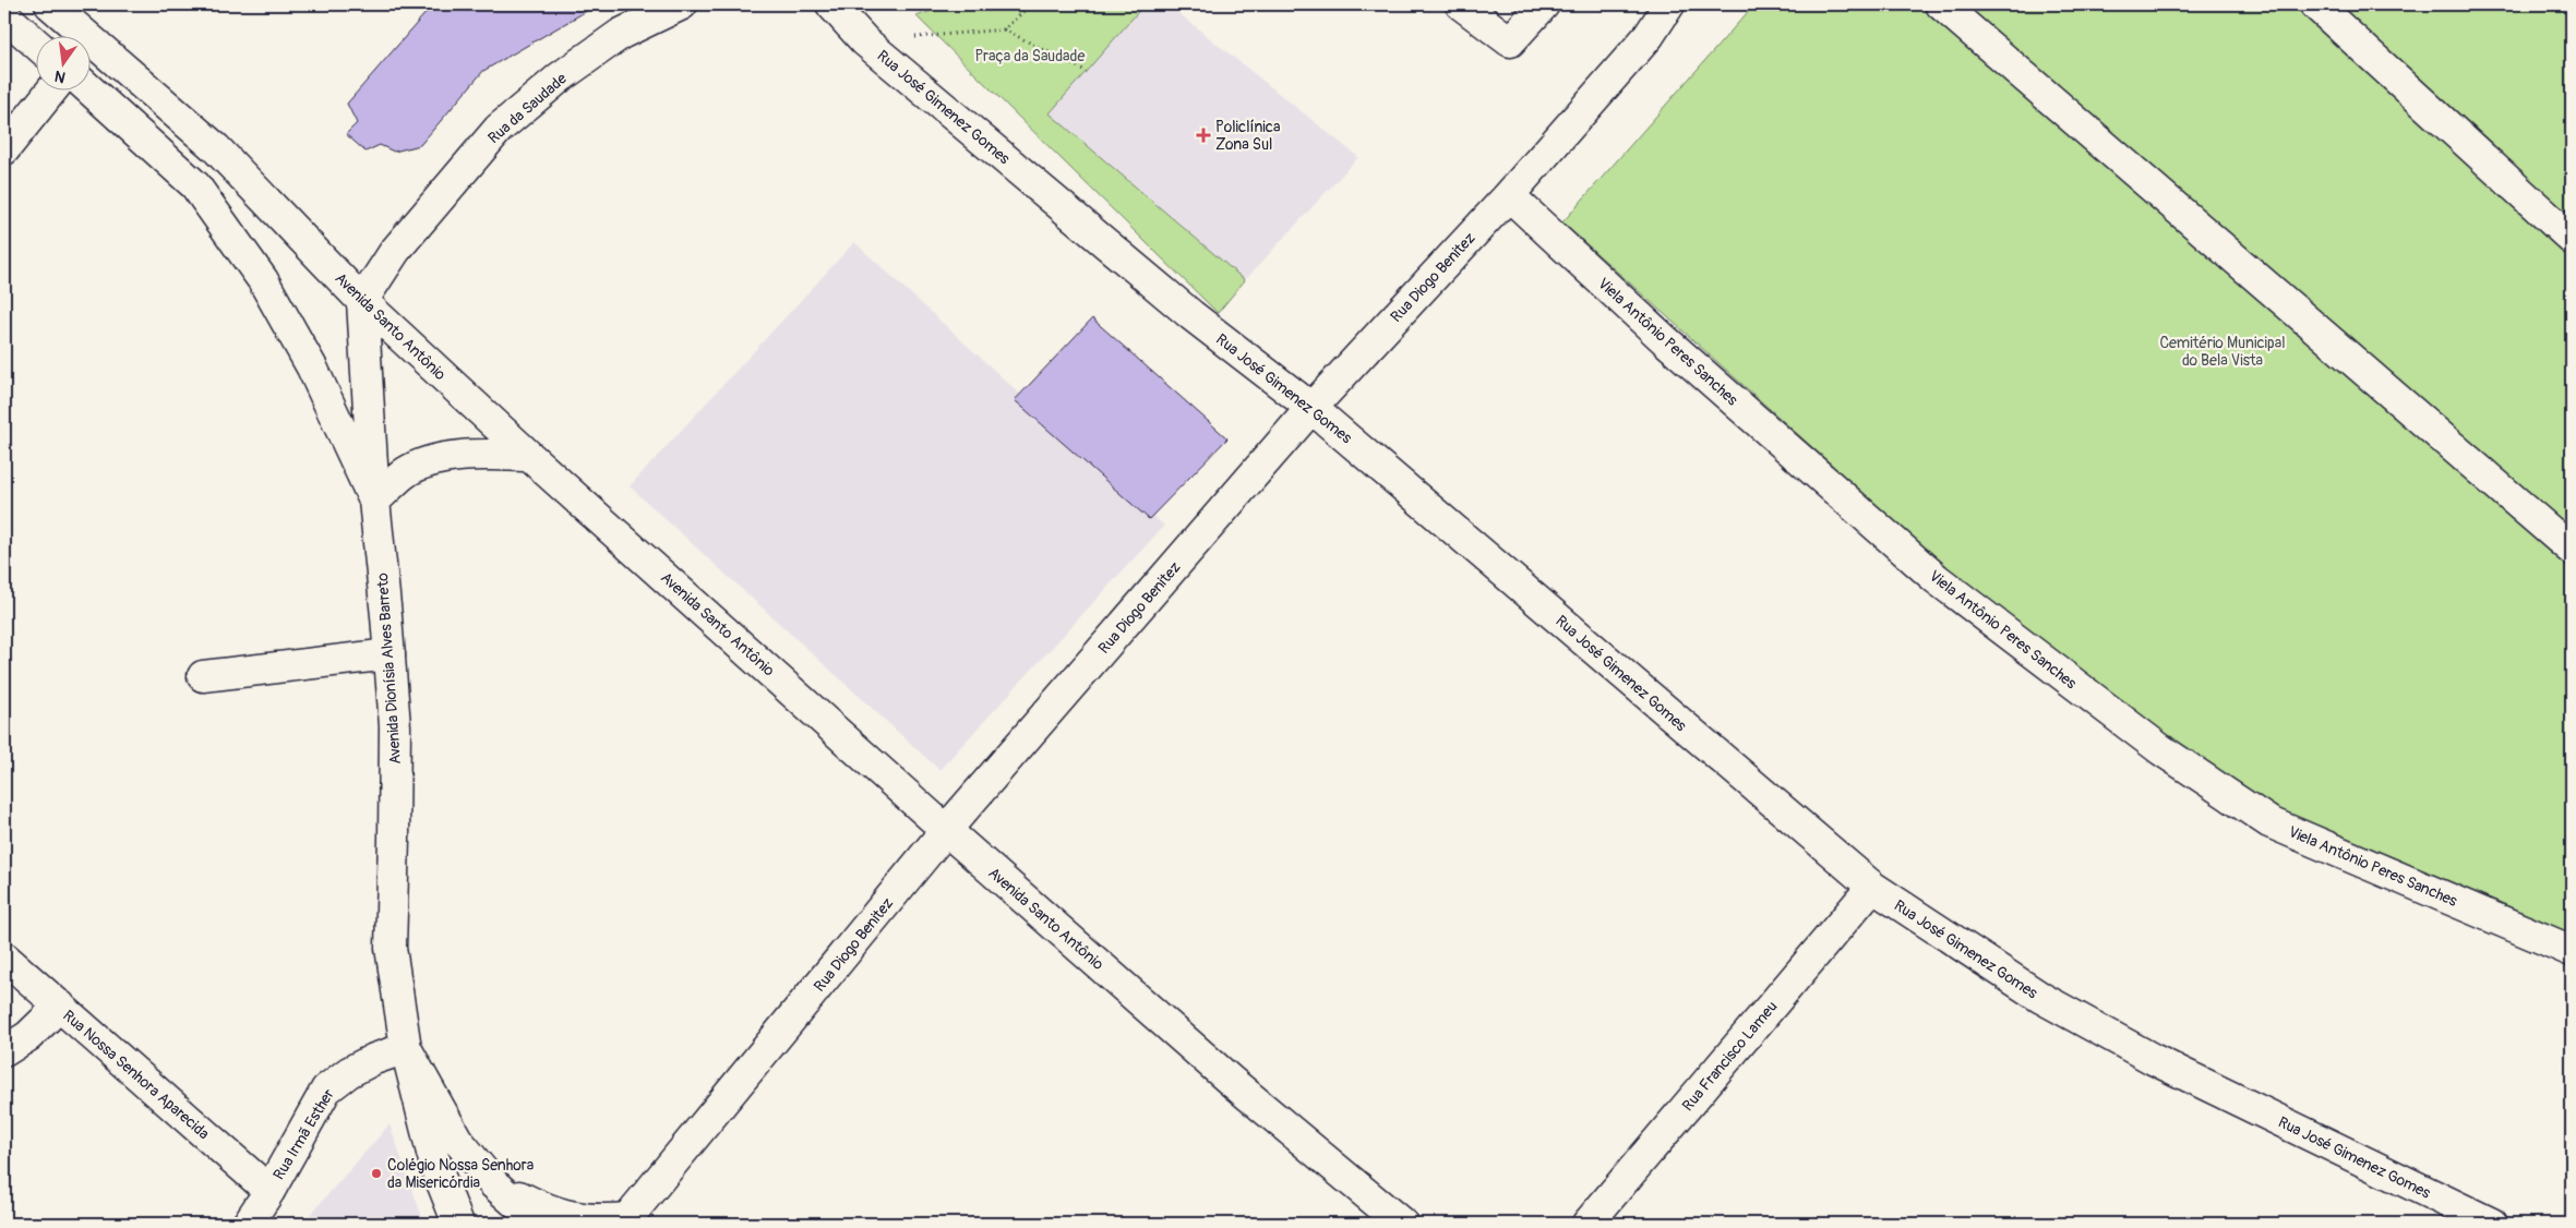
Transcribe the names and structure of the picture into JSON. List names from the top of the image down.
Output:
{
  "streets": {
    "street": [
      "Rua José Gimenez Gomes",
      "Rua da Saudade",
      "Rua Diogo Benitez",
      "Avenida Santo Antônio",
      "Viela Antônio Peres Sanches",
      "Avenida Dionísia Alves Barreto",
      "Rua Francisco Lameu",
      "Rua Nossa Senhora Aparecida",
      "Rua Irmã Esther"
    ]
  },
  "crossings": [
    ["Rua José Gimenez Gomes", "Rua Diogo Benitez"],
    ["Rua José Gimenez Gomes", "Rua Francisco Lameu"],
    ["Rua da Saudade", "Avenida Santo Antônio"],
    ["Rua Diogo Benitez", "Avenida Santo Antônio"],
    ["Rua Diogo Benitez", "Viela Antônio Peres Sanches"],
    ["Avenida Dionísia Alves Barreto", "Rua Irmã Esther"],
    ["Rua Nossa Senhora Aparecida", "Rua Irmã Esther"]
  ],
  "parks": ["Praça da Saudade", "Cemitério Municipal do Bela Vista"],
  "places": {
    "health": ["Policlínica Zona Sul"],
    "other": ["Colégio Nossa Senhora da Misericórdia"]
  },
  "north": "bottom"
}
